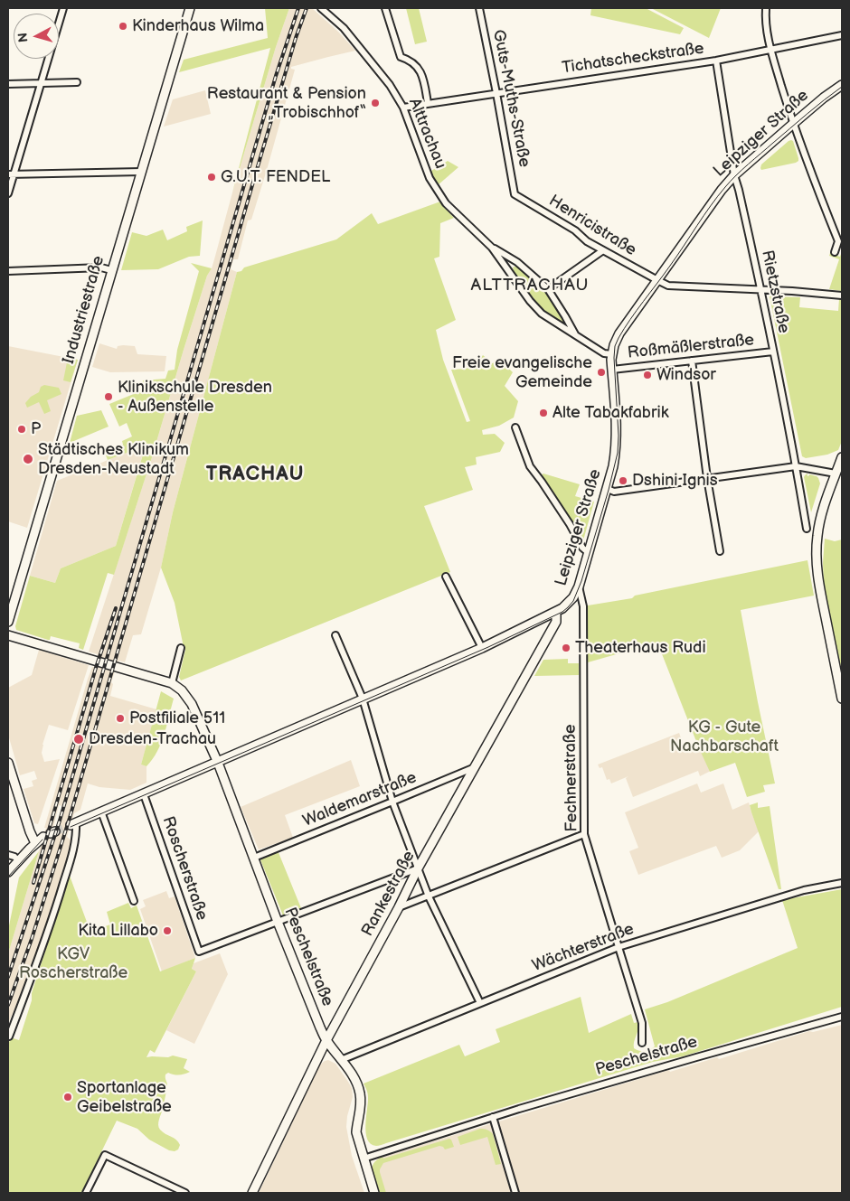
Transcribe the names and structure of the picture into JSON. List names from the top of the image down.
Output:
{
  "streets": {
    "street": [
      "Tichatscheckstraße",
      "Guts-Muths-Straße",
      "Alttrachau",
      "Leipziger Straße",
      "Henricistraße",
      "Rietzstraße",
      "Industriestraße",
      "Roßmäßlerstraße",
      "Fechnerstraße",
      "Waldemarstraße",
      "Roscherstraße",
      "Rankestraße",
      "Wächterstraße",
      "Peschelstraße"
    ]
  },
  "crossings": [
    ["Tichatscheckstraße", "Guts-Muths-Straße"],
    ["Tichatscheckstraße", "Alttrachau"],
    ["Tichatscheckstraße", "Rietzstraße"],
    ["Guts-Muths-Straße", "Henricistraße"],
    ["Alttrachau", "Leipziger Straße"],
    ["Leipziger Straße", "Henricistraße"],
    ["Leipziger Straße", "Rietzstraße"],
    ["Leipziger Straße", "Roßmäßlerstraße"],
    ["Leipziger Straße", "Fechnerstraße"],
    ["Leipziger Straße", "Roscherstraße"],
    ["Leipziger Straße", "Rankestraße"],
    ["Leipziger Straße", "Peschelstraße"],
    ["Henricistraße", "Rietzstraße"],
    ["Rietzstraße", "Roßmäßlerstraße"],
    ["Fechnerstraße", "Wächterstraße"],
    ["Waldemarstraße", "Rankestraße"],
    ["Waldemarstraße", "Peschelstraße"],
    ["Roscherstraße", "Peschelstraße"],
    ["Rankestraße", "Peschelstraße"],
    ["Wächterstraße", "Peschelstraße"]
  ],
  "districts": ["ALTTRACHAU", "TRACHAU"],
  "parks": ["KG - Gute Nachbarschaft", "KGV Roscherstraße"],
  "places": [
    "Kinderhaus Wilma",
    "Restaurant & Pension „Trobischhof“",
    "G.U.T. FENDEL",
    "Freie evangelische Gemeinde",
    "Windsor",
    "Klinikschule Dresden - Außenstelle",
    "Alte Tabakfabrik",
    "P",
    "Städtisches Klinikum Dresden-Neustadt",
    "Dshini Ignis",
    "Theaterhaus Rudi",
    "Postfiliale 511",
    "Dresden-Trachau",
    "Kita Lillabo",
    "Sportanlage Geibelstraße"
  ],
  "north": "left"
}
